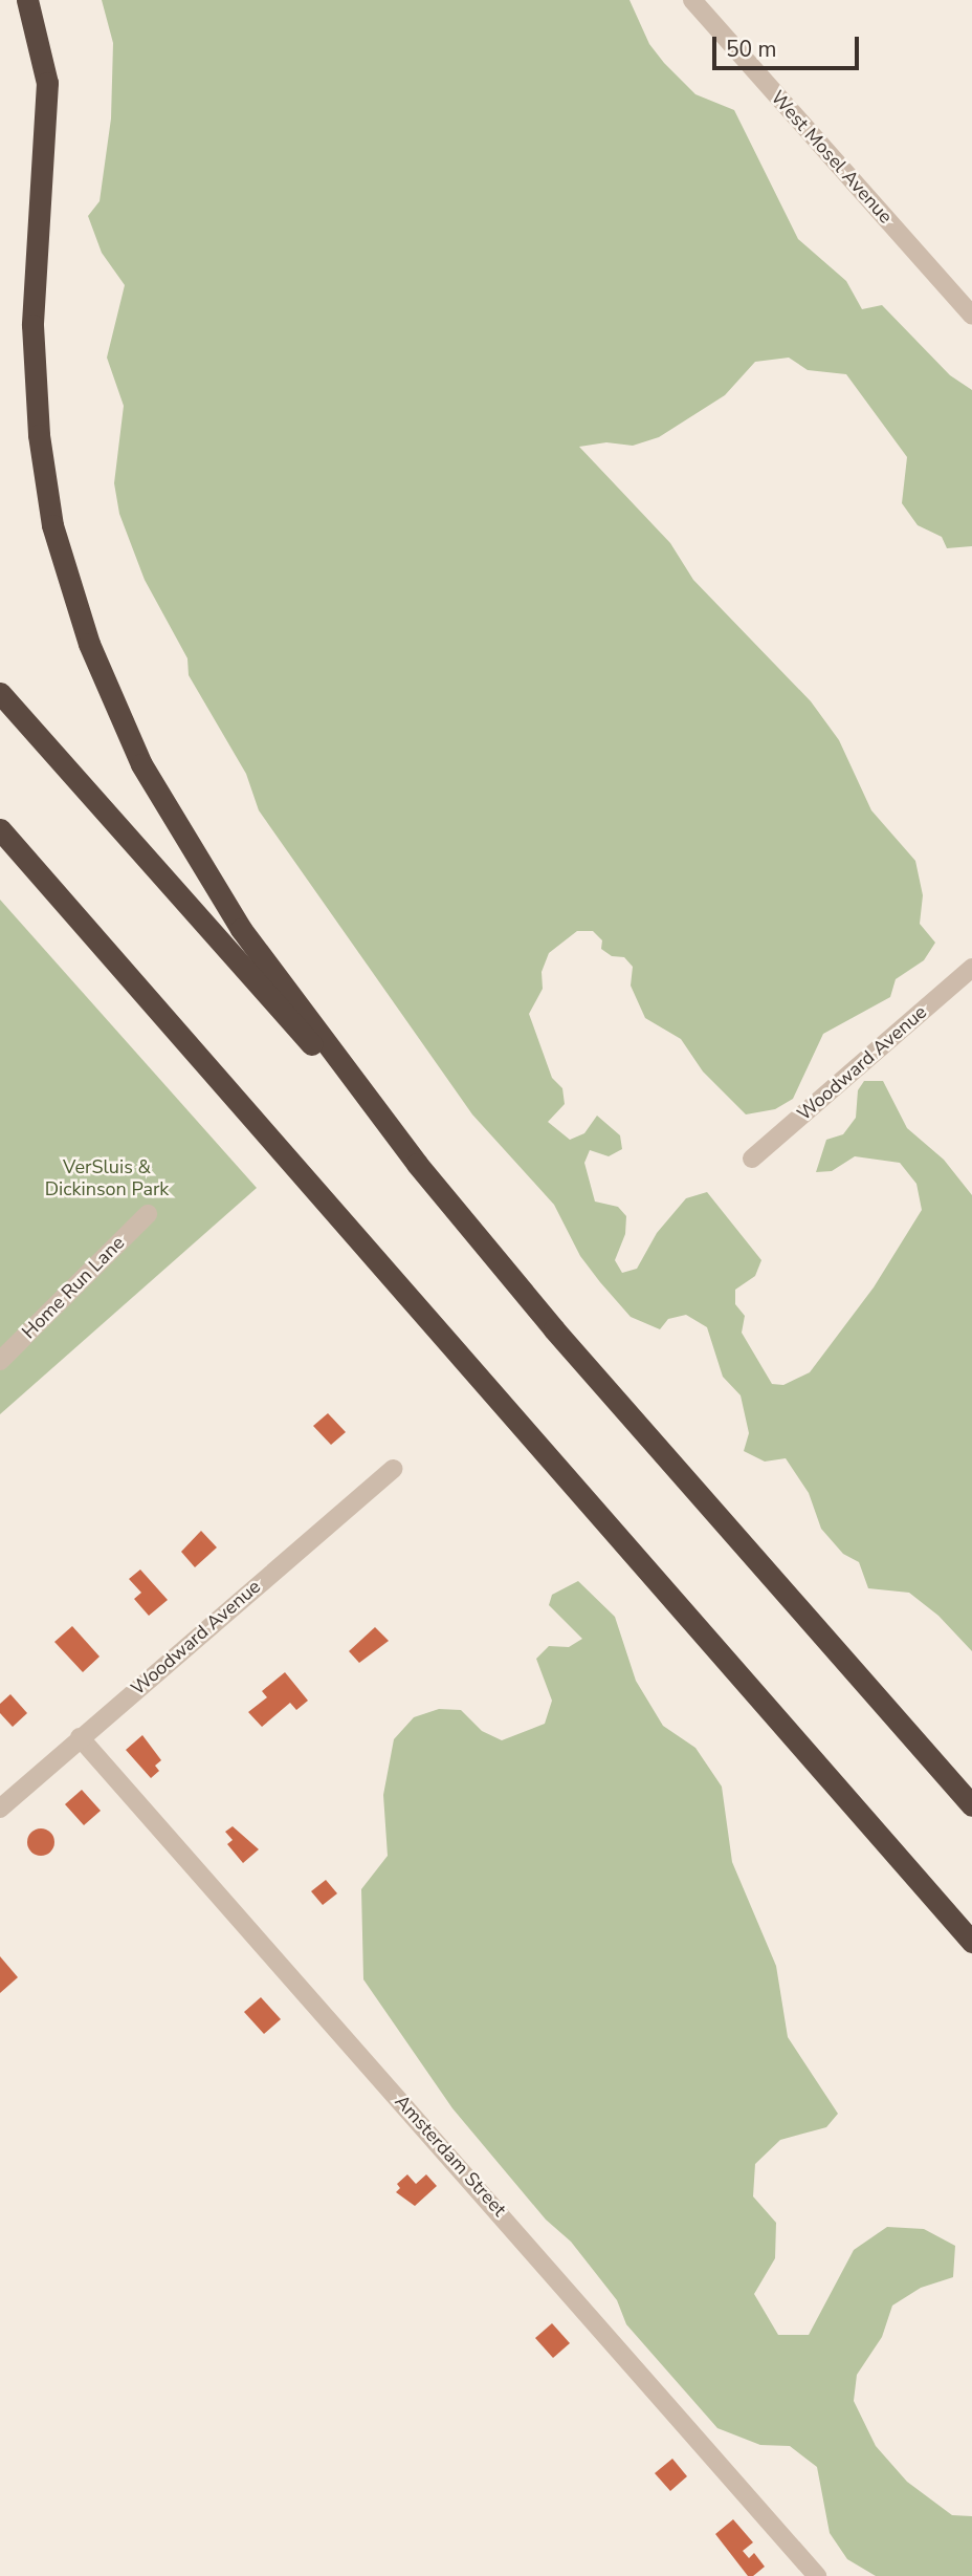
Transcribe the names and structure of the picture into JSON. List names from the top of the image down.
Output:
{
  "streets": {
    "street": [
      "West Mosel Avenue",
      "Woodward Avenue",
      "Home Run Lane",
      "Amsterdam Street"
    ]
  },
  "crossings": [
    ["Woodward Avenue", "Amsterdam Street"]
  ],
  "parks": ["VerSluis & Dickinson Park"],
  "scale_bar": "50 m"
}
